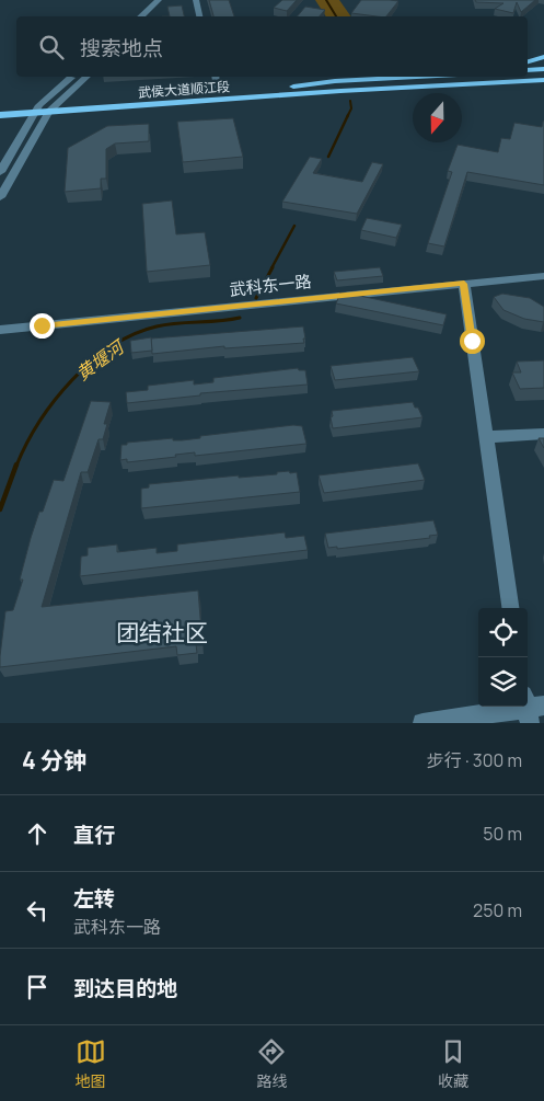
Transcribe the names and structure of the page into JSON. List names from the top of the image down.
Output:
{
  "streets": {
    "main road": ["武侯大道顺江段"],
    "street": ["武科东一路"]
  },
  "districts": ["团结社区"],
  "water": ["黄堰河"],
  "north": "bottom",
  "page": {
    "search": "搜索地点",
    "heading": ["4 分钟", "步行 · 300 m"],
    "list": [
      ["直行", "50 m"],
      ["左转", "武科东一路", "250 m"],
      "到达目的地"
    ],
    "nav": ["地图", "路线", "收藏"]
  }
}
